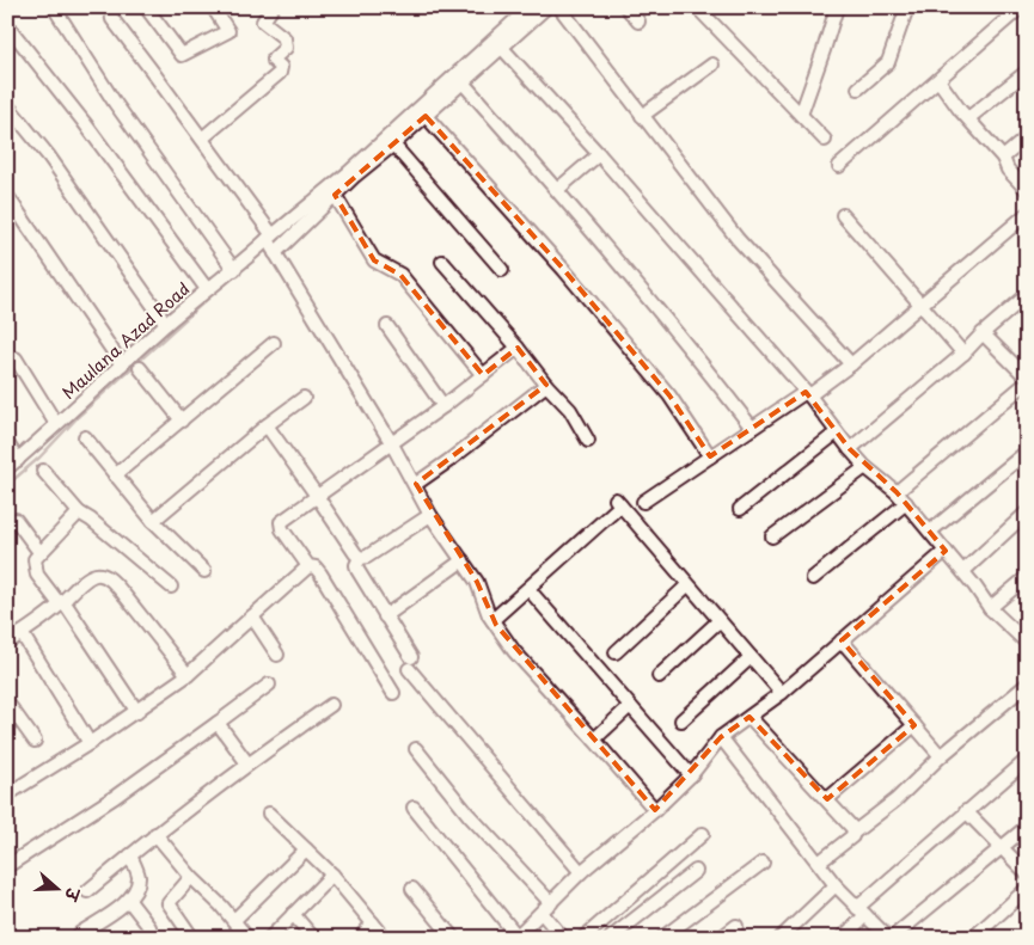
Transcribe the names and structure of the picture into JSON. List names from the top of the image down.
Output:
{
  "streets": {
    "street": ["Maulana Azad Road"]
  },
  "north": "right"
}
